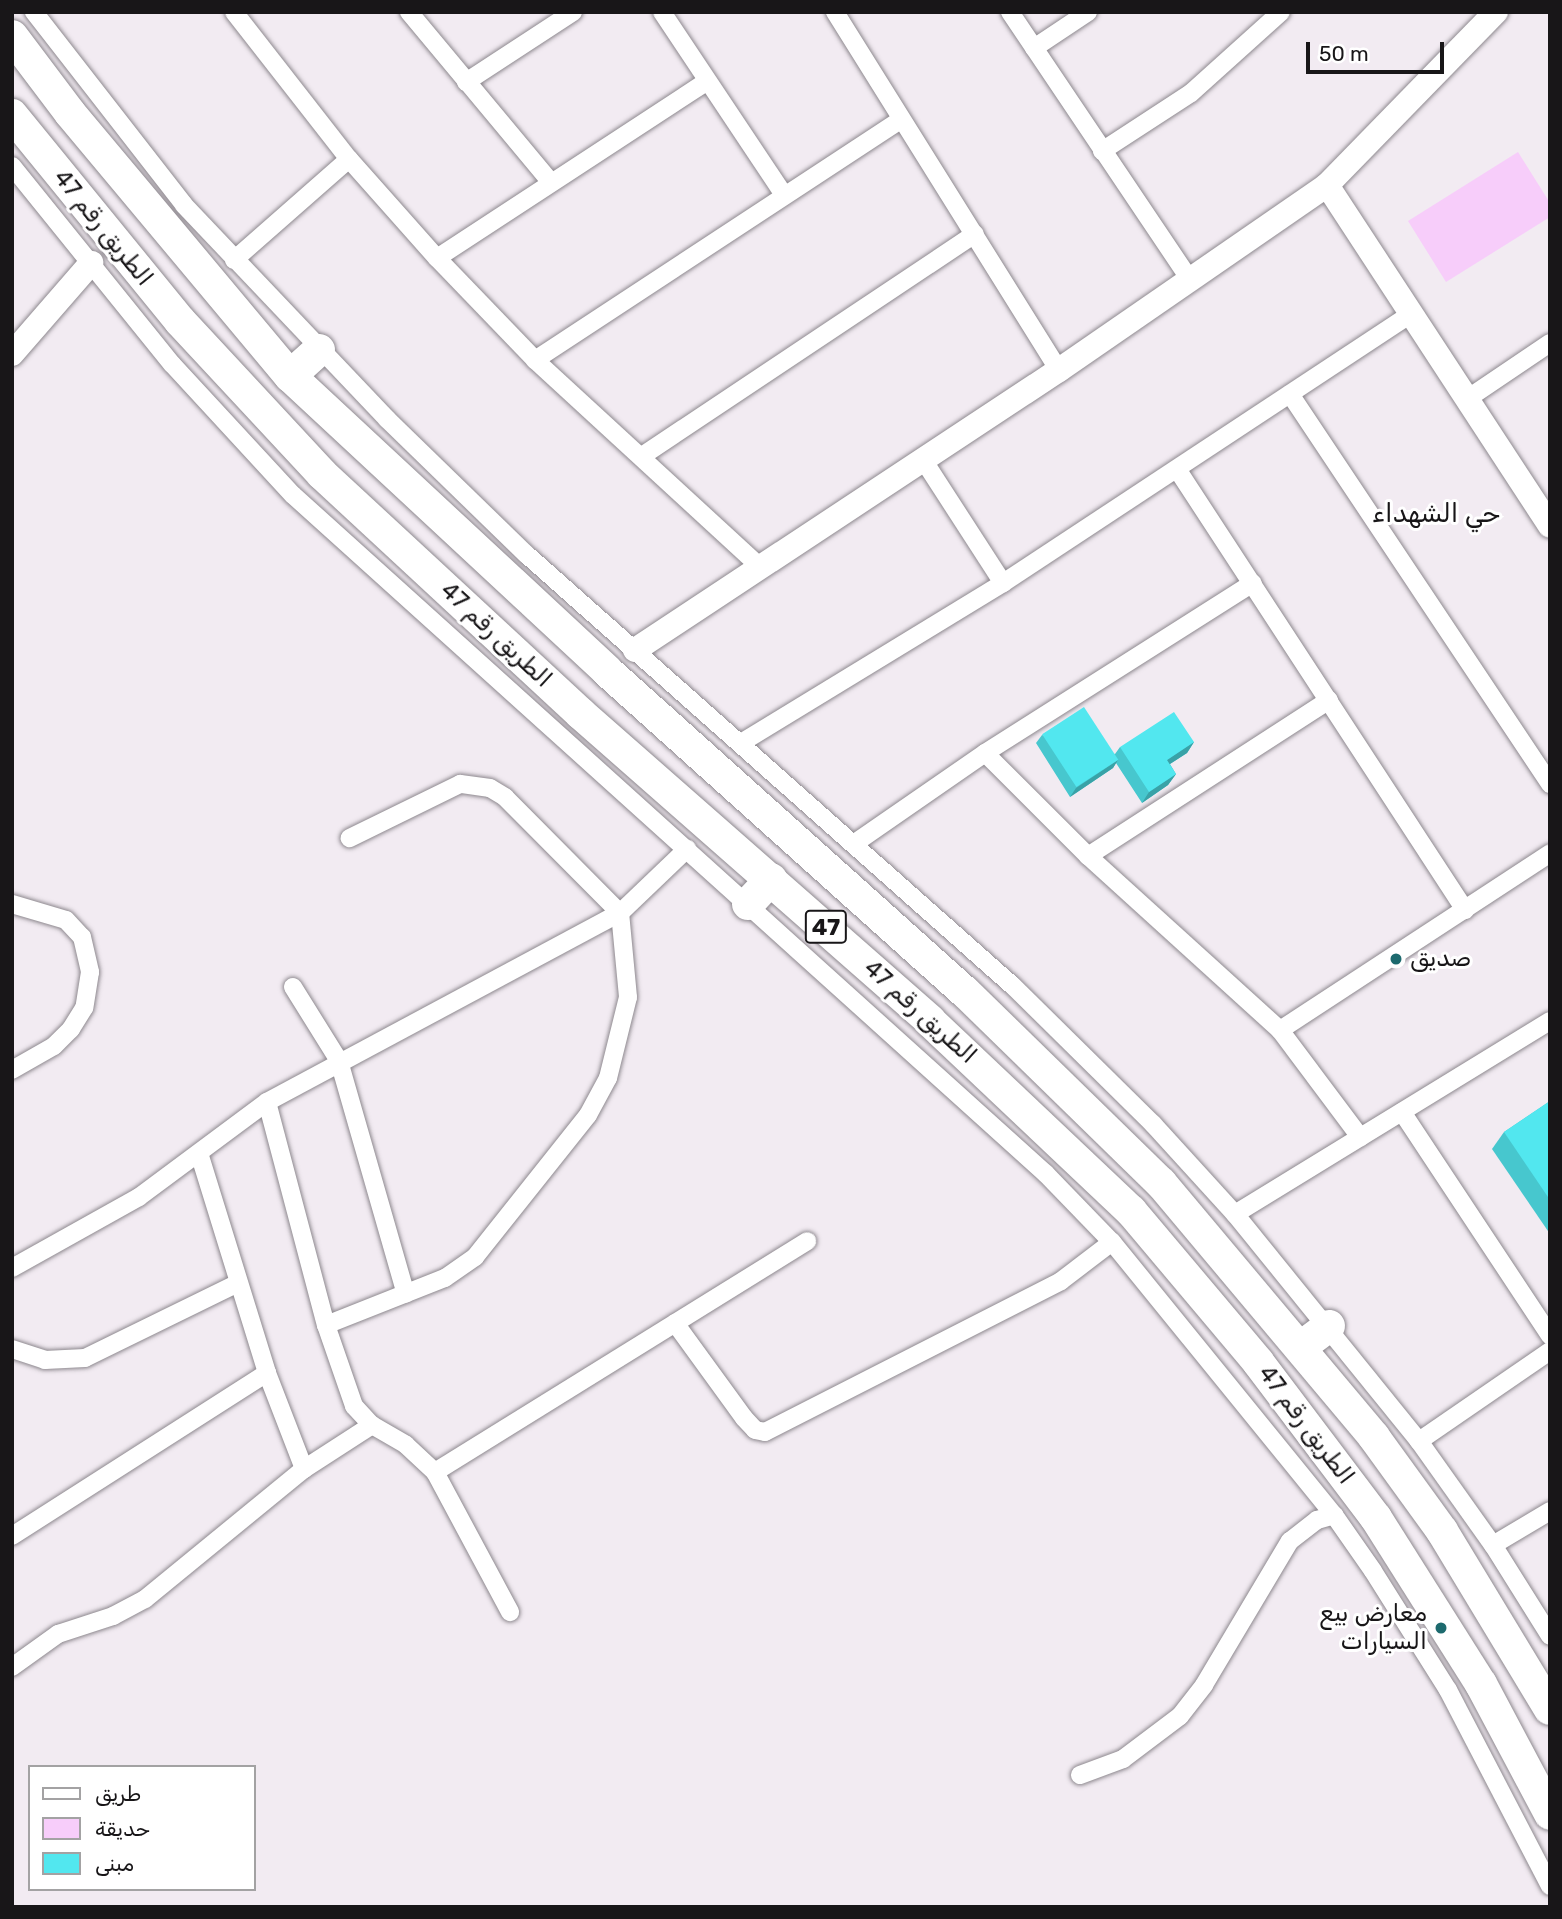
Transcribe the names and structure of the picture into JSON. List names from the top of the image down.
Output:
{
  "streets": {
    "highway": ["الطريق رقم 47", "47"]
  },
  "districts": ["حي الشهداء"],
  "places": ["صديق", "معارض بيع السيارات"],
  "legend": ["طريق", "حديقة", "مبنى"],
  "scale_bar": "50 m"
}
